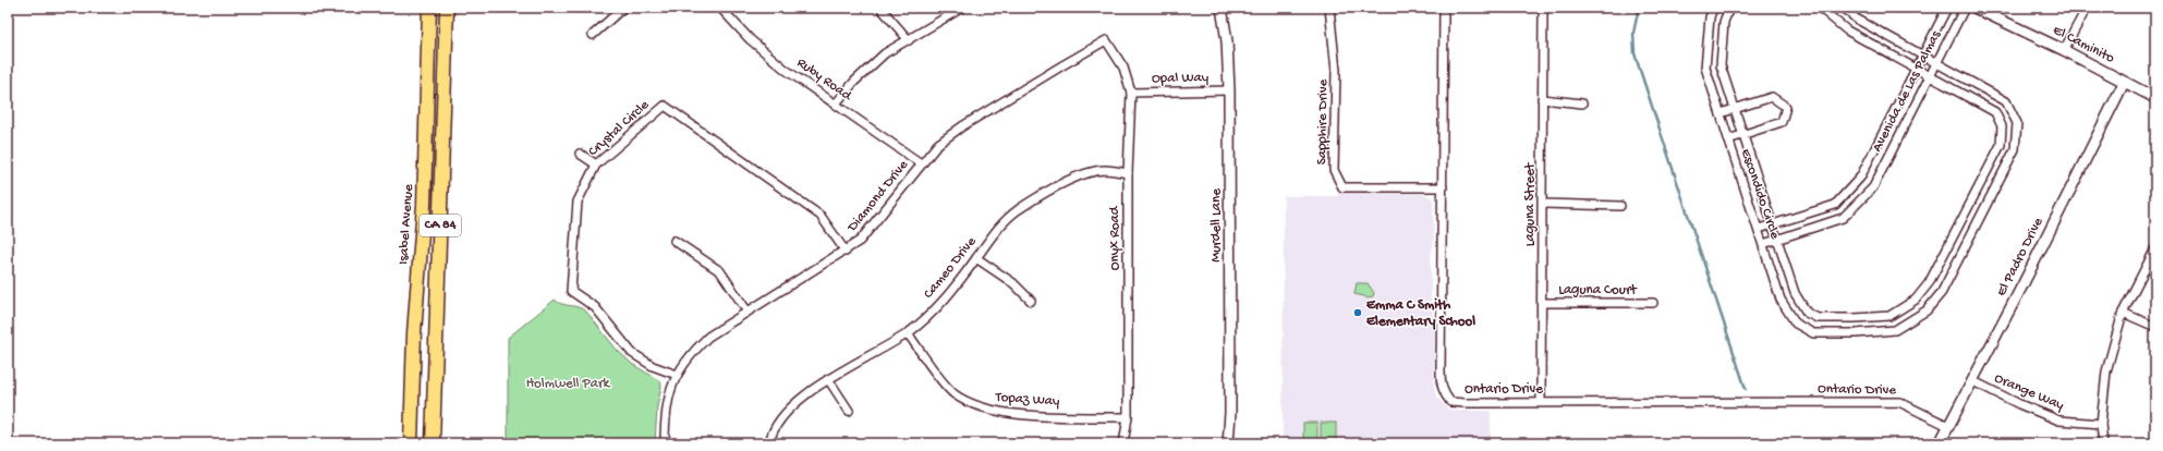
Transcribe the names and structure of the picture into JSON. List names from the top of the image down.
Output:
{
  "streets": {
    "highway": ["Isabel Avenue", "CA 84"],
    "street": [
      "El Caminito",
      "Opal Way",
      "Ruby Road",
      "Avenida de Las Palmas",
      "Sapphire Drive",
      "Crystal Circle",
      "Escondido Circle",
      "Diamond Drive",
      "Laguna Street",
      "Murdell Lane",
      "Onyx Road",
      "El Padro Drive",
      "Cameo Drive",
      "Laguna Court",
      "Ontario Drive",
      "Orange Way",
      "Topaz Way"
    ]
  },
  "crossings": [
    ["El Caminito", "El Padro Drive"],
    ["Opal Way", "Murdell Lane"],
    ["Opal Way", "Onyx Road"],
    ["Ruby Road", "Diamond Drive"],
    ["Avenida de Las Palmas", "Escondido Circle"],
    ["Sapphire Drive", "Ontario Drive"],
    ["Crystal Circle", "Diamond Drive"],
    ["Diamond Drive", "Onyx Road"],
    ["Laguna Street", "Laguna Court"],
    ["Laguna Street", "Ontario Drive"],
    ["Onyx Road", "Cameo Drive"],
    ["Onyx Road", "Topaz Way"],
    ["El Padro Drive", "Ontario Drive"],
    ["El Padro Drive", "Orange Way"],
    ["Cameo Drive", "Topaz Way"]
  ],
  "parks": ["Holmwell Park"],
  "places": ["Emma C Smith Elementary School"]
}
